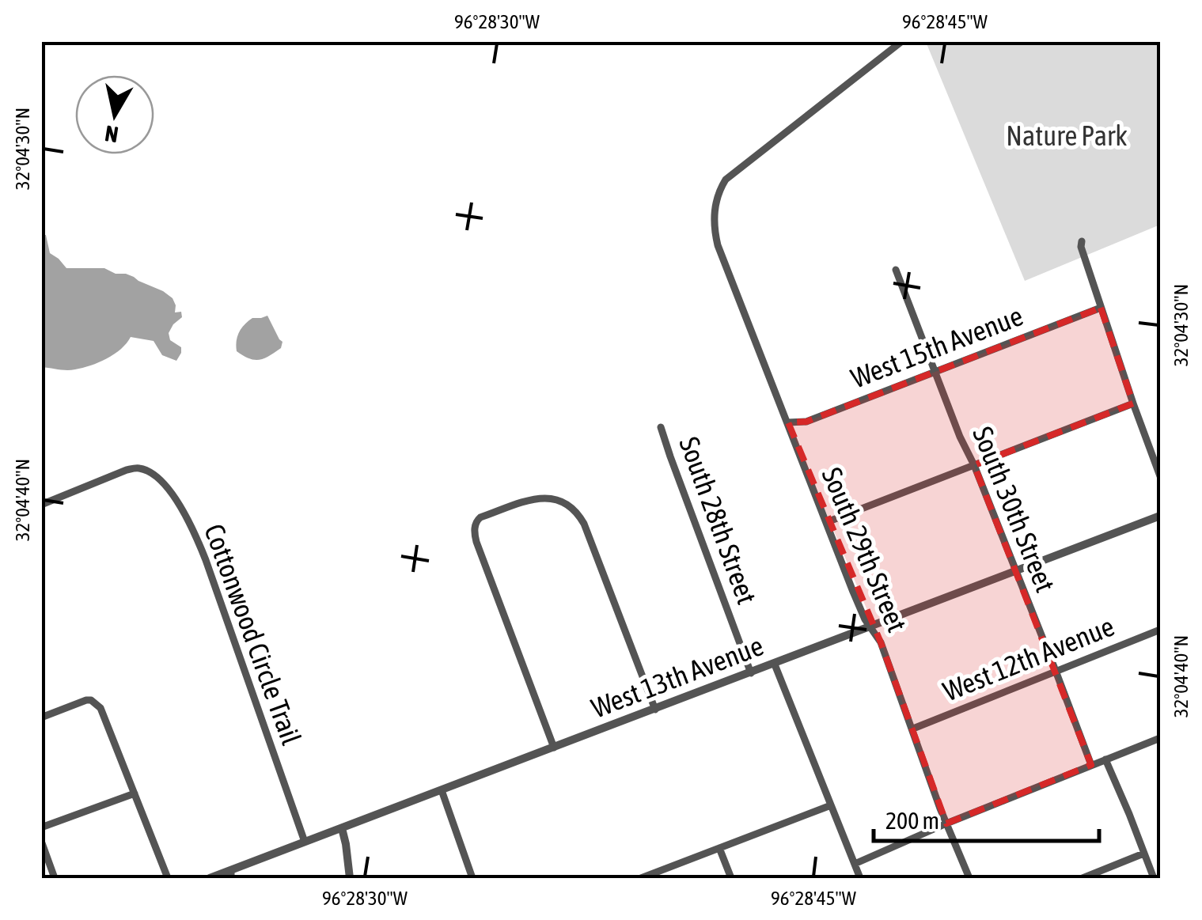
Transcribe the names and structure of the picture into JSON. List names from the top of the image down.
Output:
{
  "streets": {
    "street": [
      "West 15th Avenue",
      "South 30th Street",
      "South 28th Street",
      "South 29th Street",
      "Cottonwood Circle Trail",
      "West 12th Avenue",
      "West 13th Avenue"
    ]
  },
  "crossings": [
    ["West 15th Avenue", "South 30th Street"],
    ["West 15th Avenue", "South 29th Street"],
    ["South 30th Street", "West 12th Avenue"],
    ["South 30th Street", "West 13th Avenue"],
    ["South 28th Street", "West 13th Avenue"],
    ["South 29th Street", "West 12th Avenue"],
    ["South 29th Street", "West 13th Avenue"],
    ["Cottonwood Circle Trail", "West 13th Avenue"]
  ],
  "parks": ["Nature Park"],
  "scale_bar": "200 m",
  "north": "bottom",
  "coordinates": [
    "96°28'30\"W",
    "96°28'45\"W",
    "32°04'30\"N",
    "32°04'40\"N"
  ]
}
